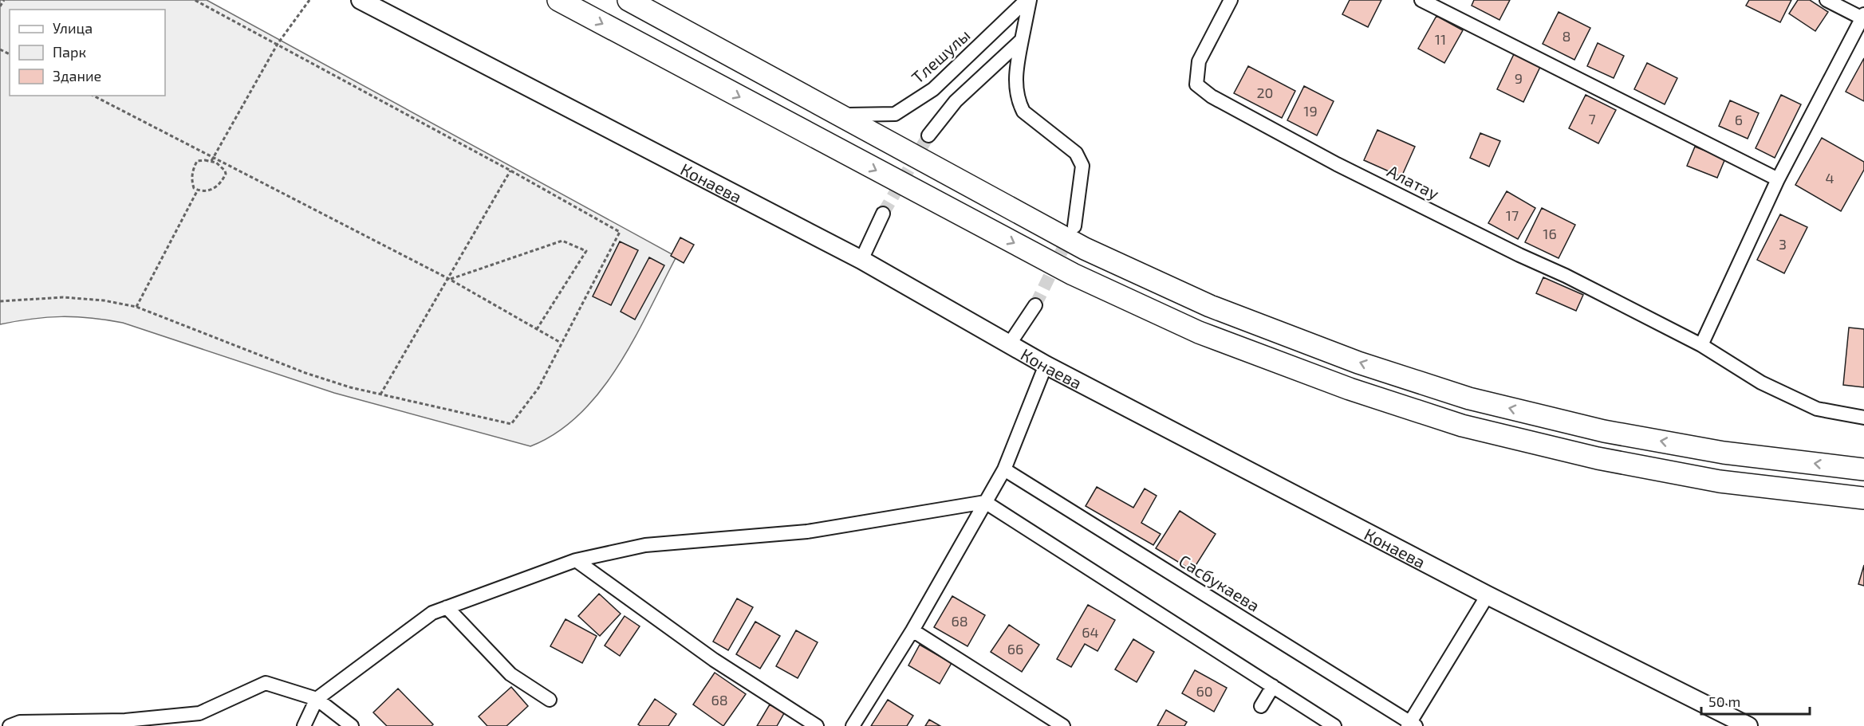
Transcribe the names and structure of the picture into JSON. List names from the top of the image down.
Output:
{
  "streets": {
    "main road": ["Конаева"],
    "street": ["Тлешулы", "Алатау", "Сасбукаева"]
  },
  "house_numbers": [
    "8",
    "11",
    "9",
    "20",
    "19",
    "7",
    "6",
    "4",
    "17",
    "16",
    "3",
    "68",
    "64",
    "66",
    "60",
    "68"
  ],
  "legend": ["Улица", "Парк", "Здание"],
  "scale_bar": "50 m"
}
